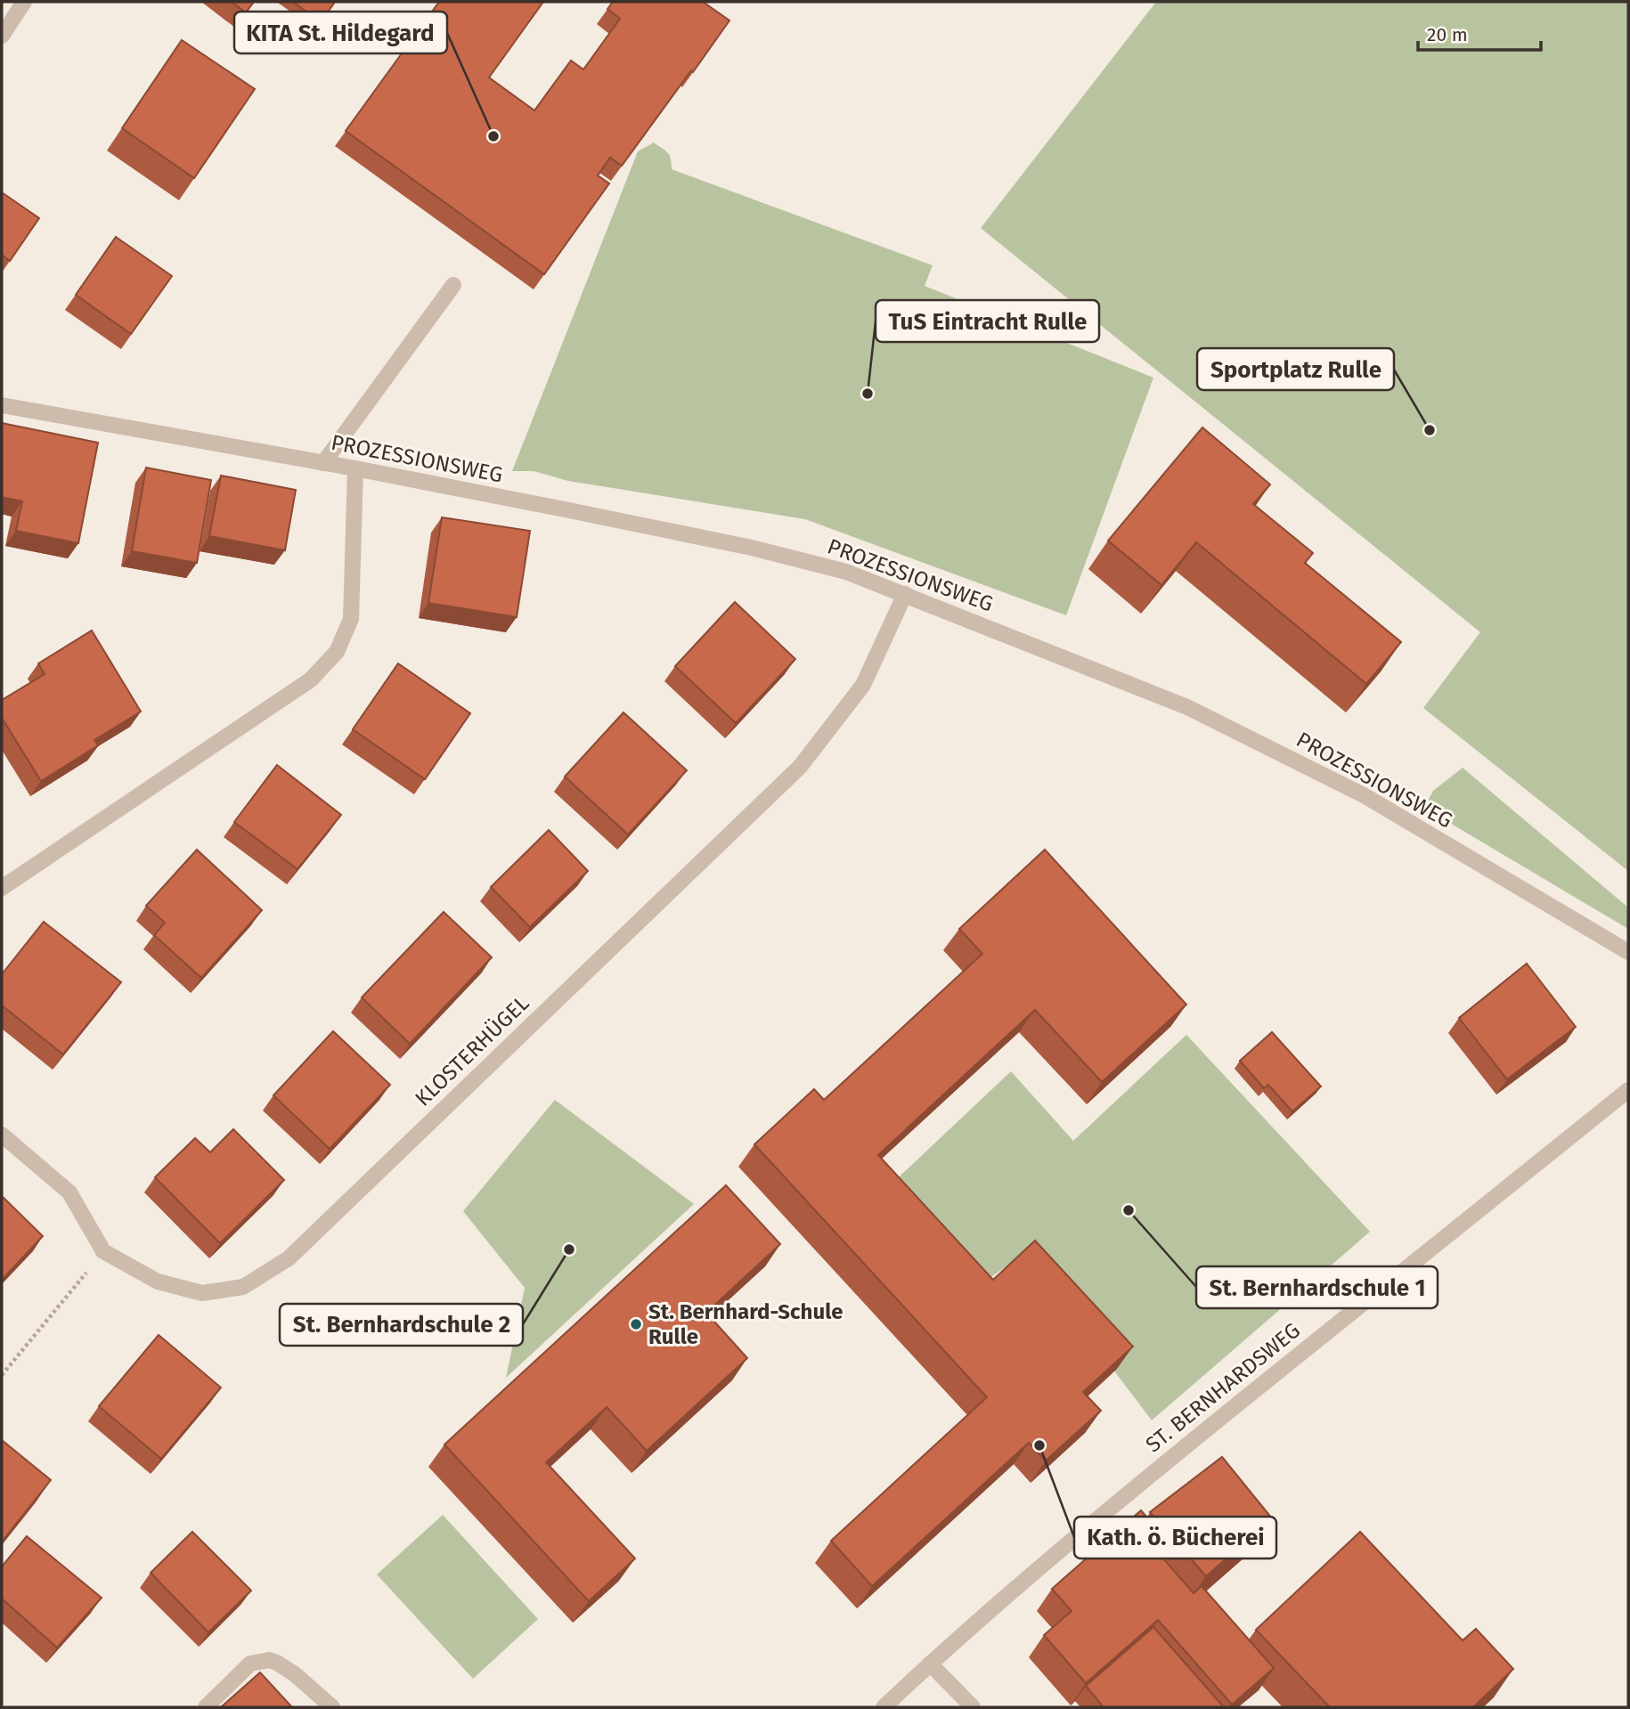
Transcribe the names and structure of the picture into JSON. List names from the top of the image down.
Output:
{
  "streets": {
    "street": ["PROZESSIONSWEG", "KLOSTERHÜGEL", "ST. BERNHARDSWEG"]
  },
  "crossings": [
    ["PROZESSIONSWEG", "KLOSTERHÜGEL"]
  ],
  "places": [
    "KITA St. Hildegard",
    "TuS Eintracht Rulle",
    "Sportplatz Rulle",
    "St. Bernhardschule 1",
    "St. Bernhardschule 2",
    "St. Bernhard-Schule Rulle",
    "Kath. ö. Bücherei"
  ],
  "scale_bar": "20 m"
}
